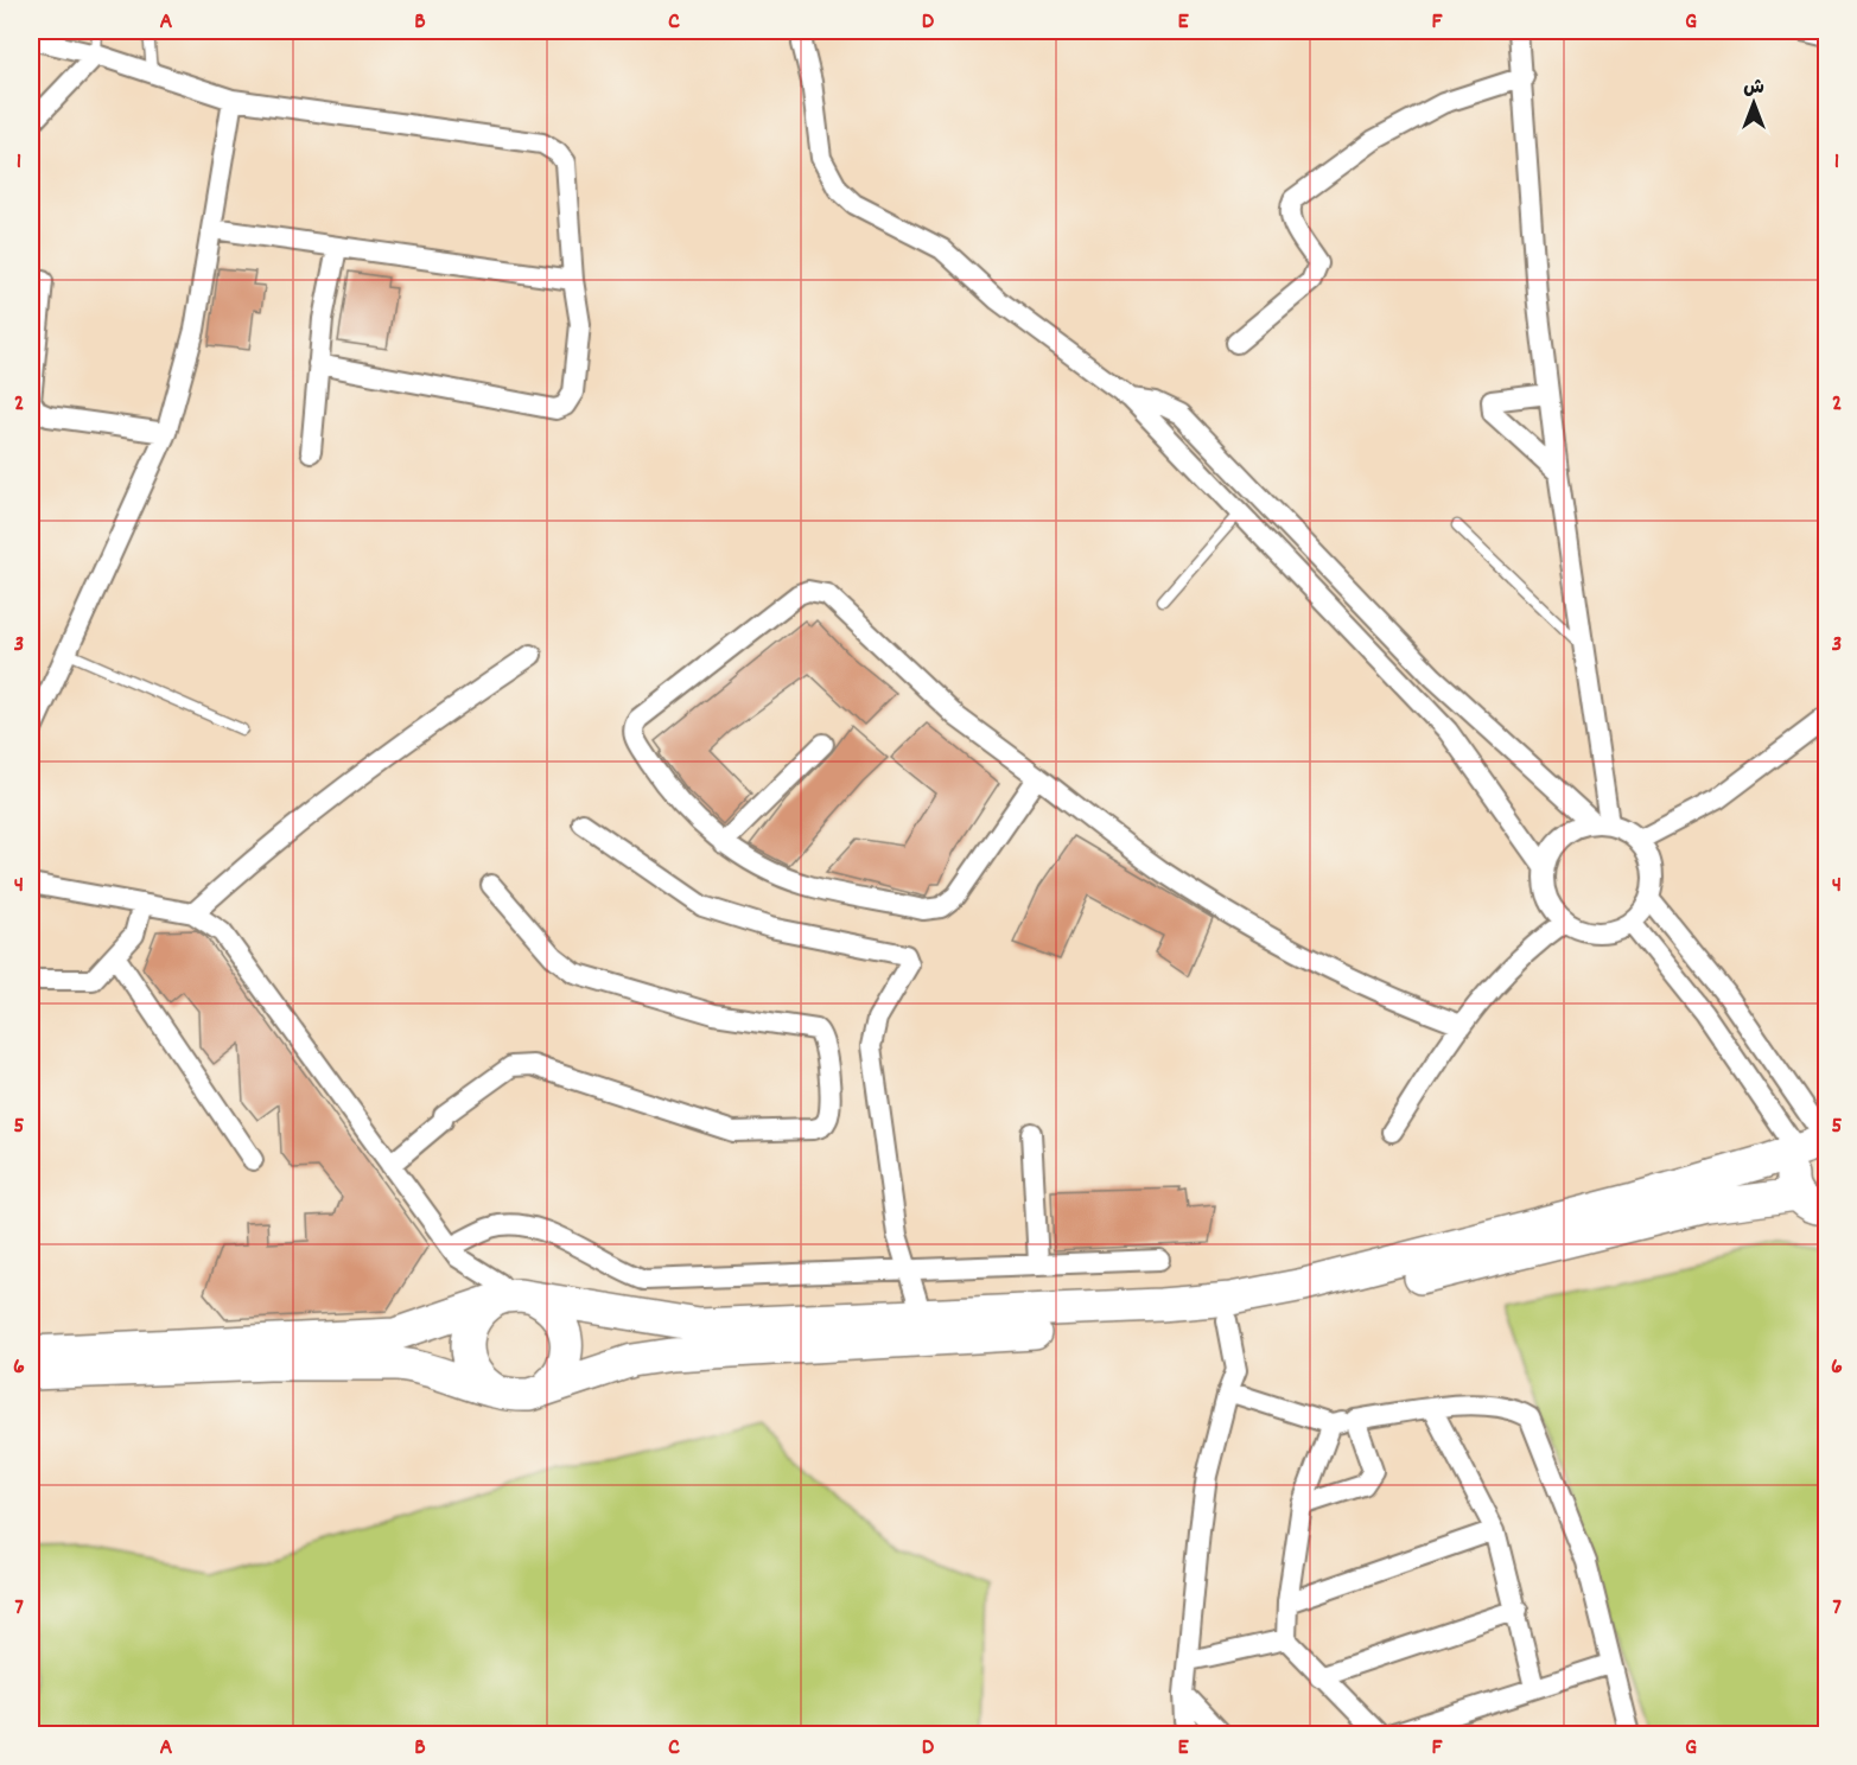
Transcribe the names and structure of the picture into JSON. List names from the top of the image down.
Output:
{
  "north": "top",
  "grid": {
    "columns": [
      "A",
      "B",
      "C",
      "D",
      "E",
      "F",
      "G"
    ],
    "rows": [
      "1",
      "2",
      "3",
      "4",
      "5",
      "6",
      "7"
    ]
  }
}
